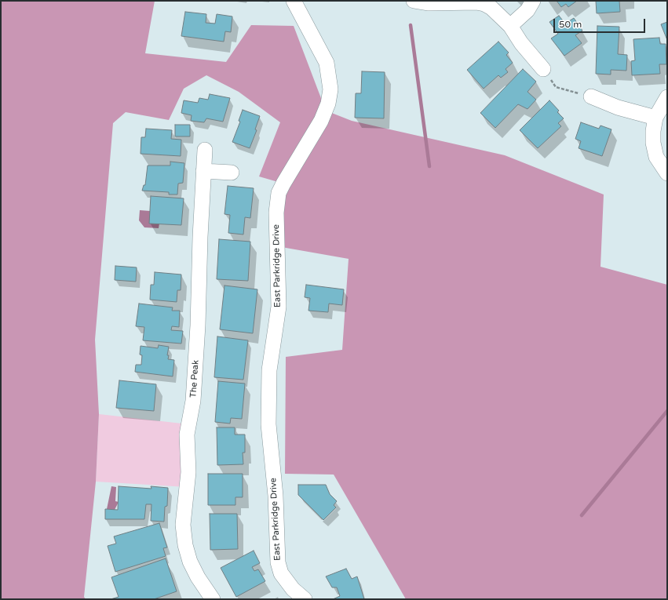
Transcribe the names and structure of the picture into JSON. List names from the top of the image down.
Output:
{
  "streets": {
    "street": ["East Parkridge Drive", "The Peak"]
  },
  "scale_bar": "50 m"
}
